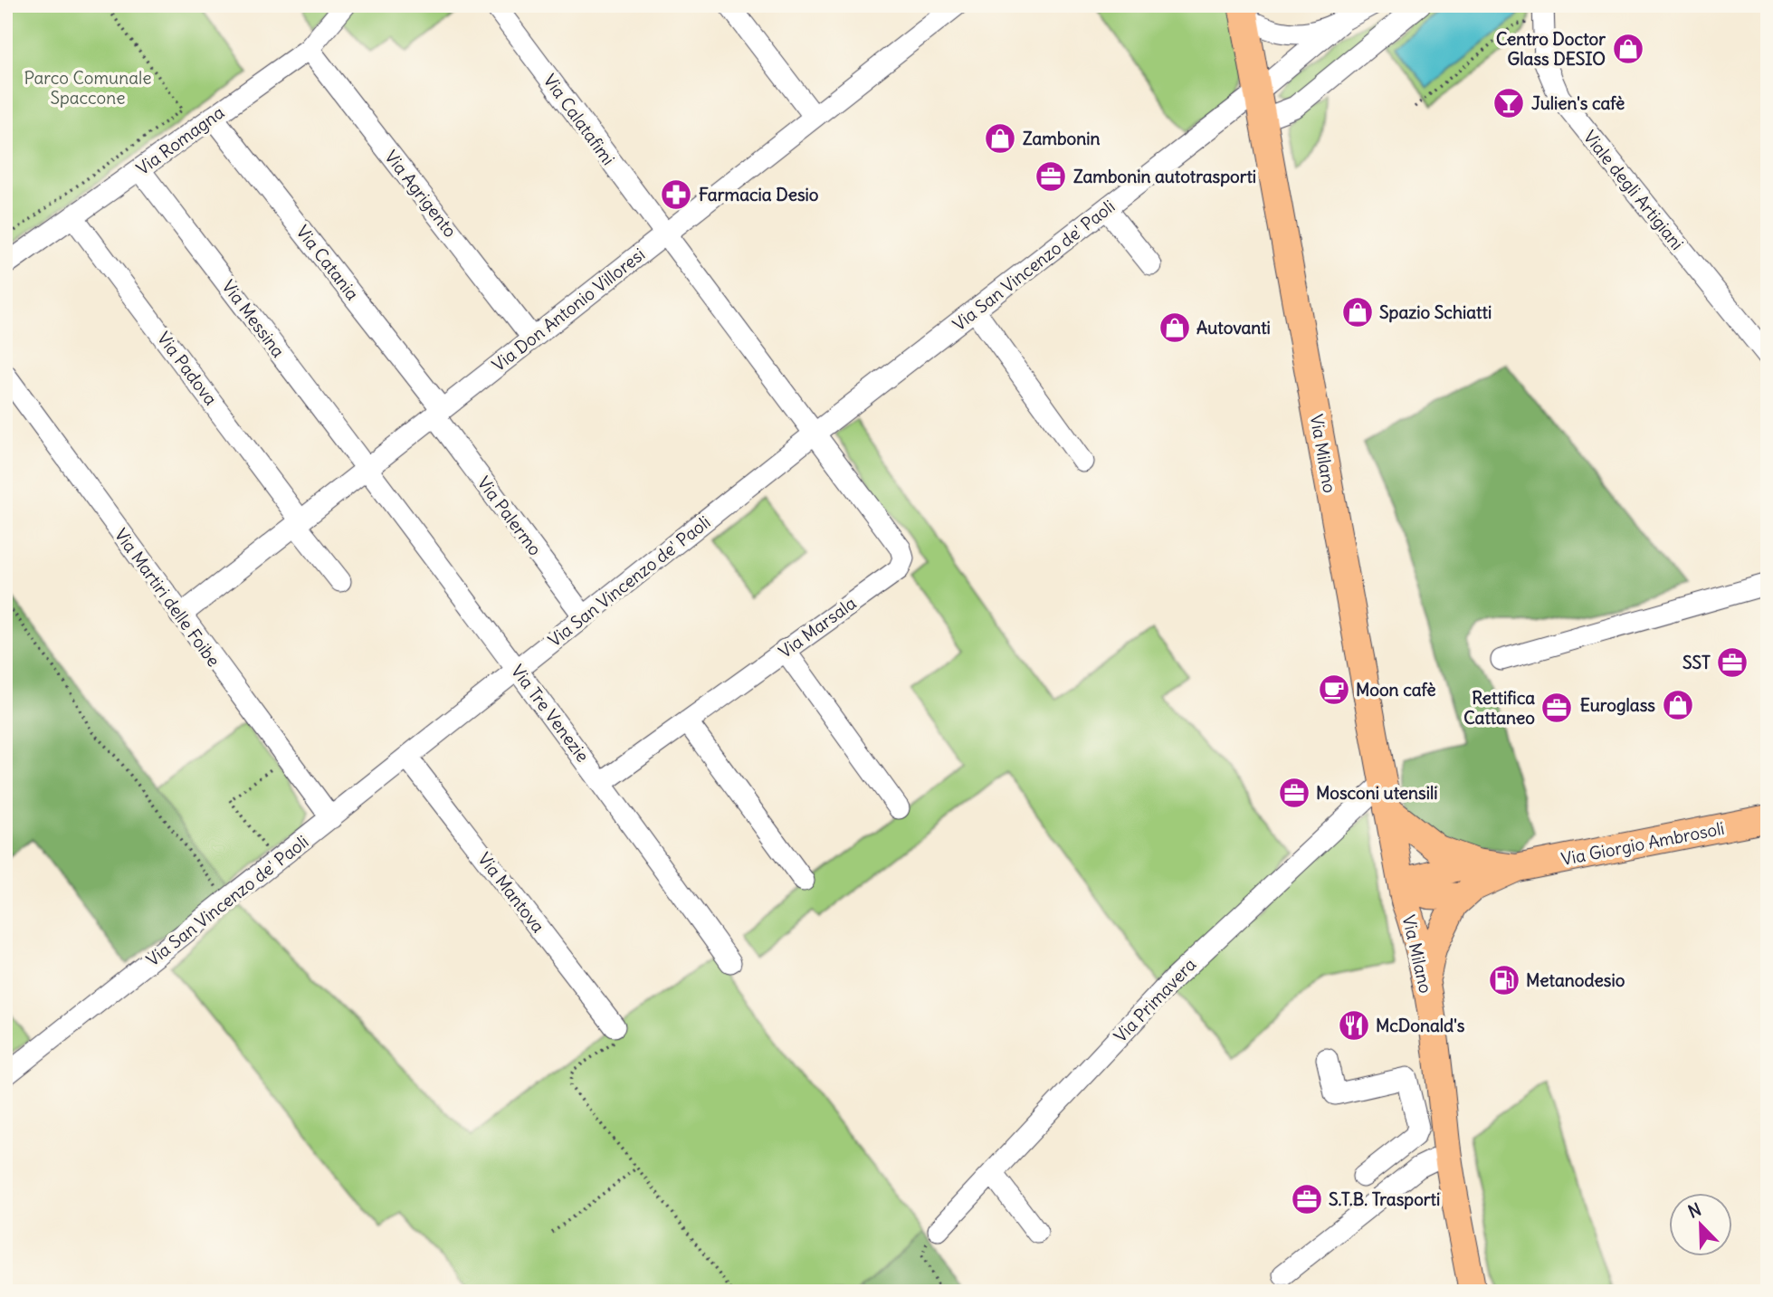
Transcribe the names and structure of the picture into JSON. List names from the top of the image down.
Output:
{
  "streets": {
    "main road": ["Via Milano", "Via Giorgio Ambrosoli"],
    "street": [
      "Via Calatafimi",
      "Via Romagna",
      "Viale degli Artigiani",
      "Via Agrigento",
      "Via Catania",
      "Via San Vincenzo de' Paoli",
      "Via Don Antonio Villoresi",
      "Via Messina",
      "Via Padova",
      "Via Palermo",
      "Via Martiri delle Foibe",
      "Via Marsala",
      "Via Tre Venezie",
      "Via Mantova",
      "Via Primavera"
    ]
  },
  "crossings": [
    ["Via Calatafimi", "Via San Vincenzo de' Paoli"],
    ["Via Calatafimi", "Via Don Antonio Villoresi"],
    ["Via Calatafimi", "Via Marsala"],
    ["Via Romagna", "Via Agrigento"],
    ["Via Romagna", "Via Catania"],
    ["Via Romagna", "Via Messina"],
    ["Via Romagna", "Via Padova"],
    ["Via Agrigento", "Via Don Antonio Villoresi"],
    ["Via Catania", "Via Don Antonio Villoresi"],
    ["Via Catania", "Via Palermo"],
    ["Via San Vincenzo de' Paoli", "Via Milano"],
    ["Via San Vincenzo de' Paoli", "Via Palermo"],
    ["Via San Vincenzo de' Paoli", "Via Martiri delle Foibe"],
    ["Via San Vincenzo de' Paoli", "Via Marsala"],
    ["Via San Vincenzo de' Paoli", "Via Tre Venezie"],
    ["Via San Vincenzo de' Paoli", "Via Mantova"],
    ["Via Don Antonio Villoresi", "Via Messina"],
    ["Via Don Antonio Villoresi", "Via Padova"],
    ["Via Don Antonio Villoresi", "Via Palermo"],
    ["Via Don Antonio Villoresi", "Via Martiri delle Foibe"],
    ["Via Don Antonio Villoresi", "Via Tre Venezie"],
    ["Via Messina", "Via Tre Venezie"],
    ["Via Milano", "Via Giorgio Ambrosoli"],
    ["Via Milano", "Via Primavera"],
    ["Via Marsala", "Via Tre Venezie"]
  ],
  "parks": ["Parco Comunale Spaccone"],
  "places": {
    "shop": [
      "Centro Doctor Glass DESIO",
      "Zambonin",
      "Spazio Schiatti",
      "Autovanti",
      "Euroglass"
    ],
    "bar": ["Julien's cafè"],
    "office": [
      "Zambonin autotrasporti",
      "SST",
      "Rettifica Cattaneo",
      "Mosconi utensili",
      "S.T.B. Trasporti"
    ],
    "pharmacy": ["Farmacia Desio"],
    "cafe": ["Moon cafè"],
    "fuel station": ["Metanodesio"],
    "restaurant": ["McDonald's"]
  },
  "north": "top left"
}
